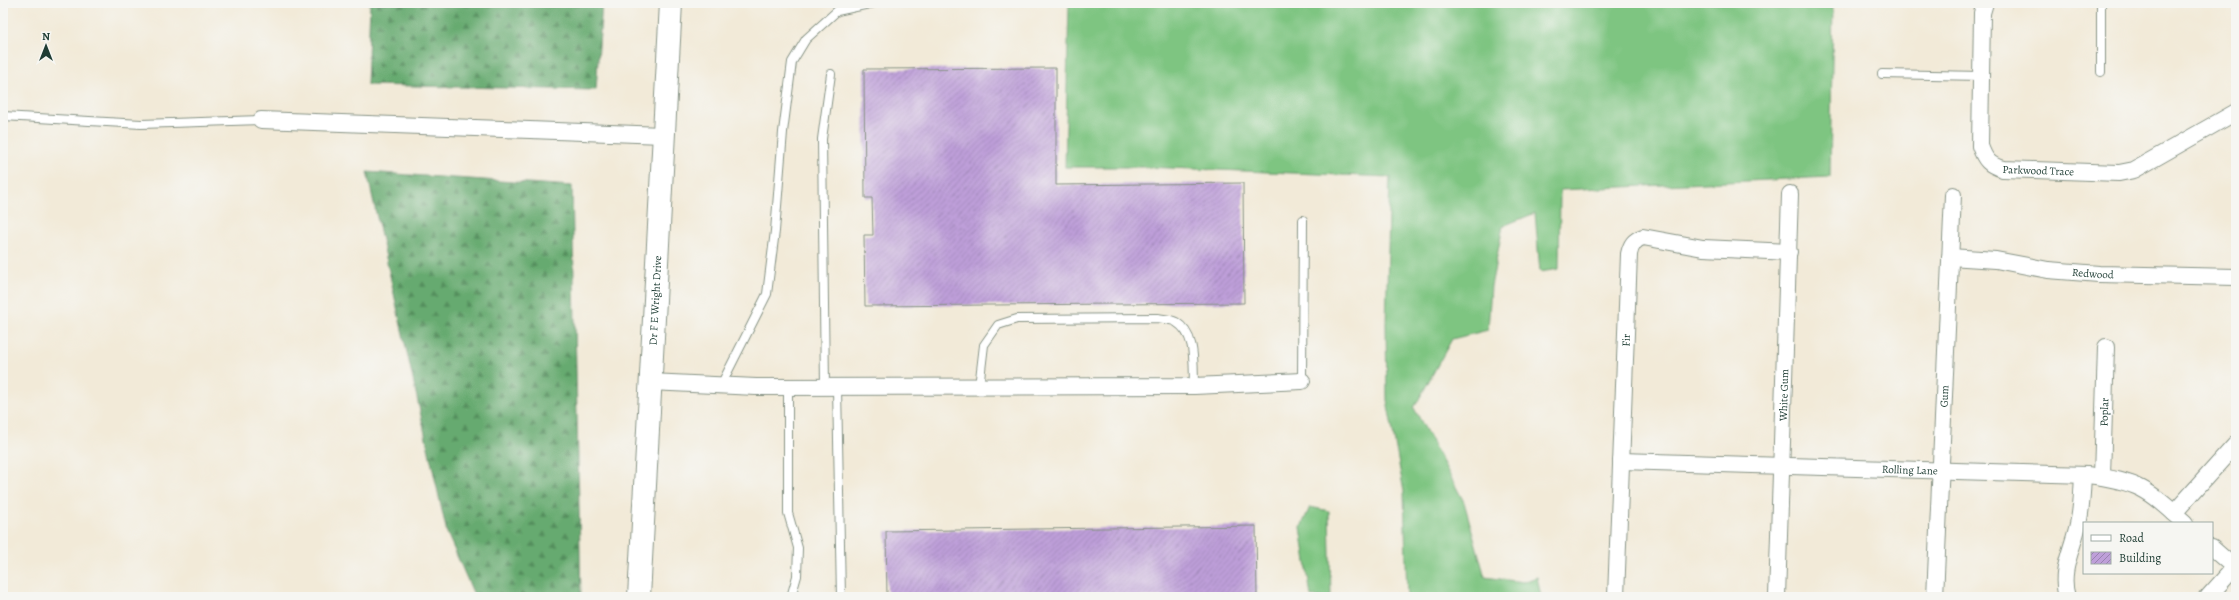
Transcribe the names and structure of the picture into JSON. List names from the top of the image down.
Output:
{
  "streets": {
    "highway": ["Dr F E Wright Drive"],
    "street": [
      "Parkwood Trace",
      "Redwood",
      "Fir",
      "White Gum",
      "Gum",
      "Poplar",
      "Rolling Lane"
    ]
  },
  "crossings": [
    ["Redwood", "Gum"],
    ["Fir", "White Gum"],
    ["Fir", "Rolling Lane"],
    ["White Gum", "Rolling Lane"],
    ["Gum", "Rolling Lane"],
    ["Poplar", "Rolling Lane"]
  ],
  "legend": ["Road", "Building"],
  "north": "top"
}
